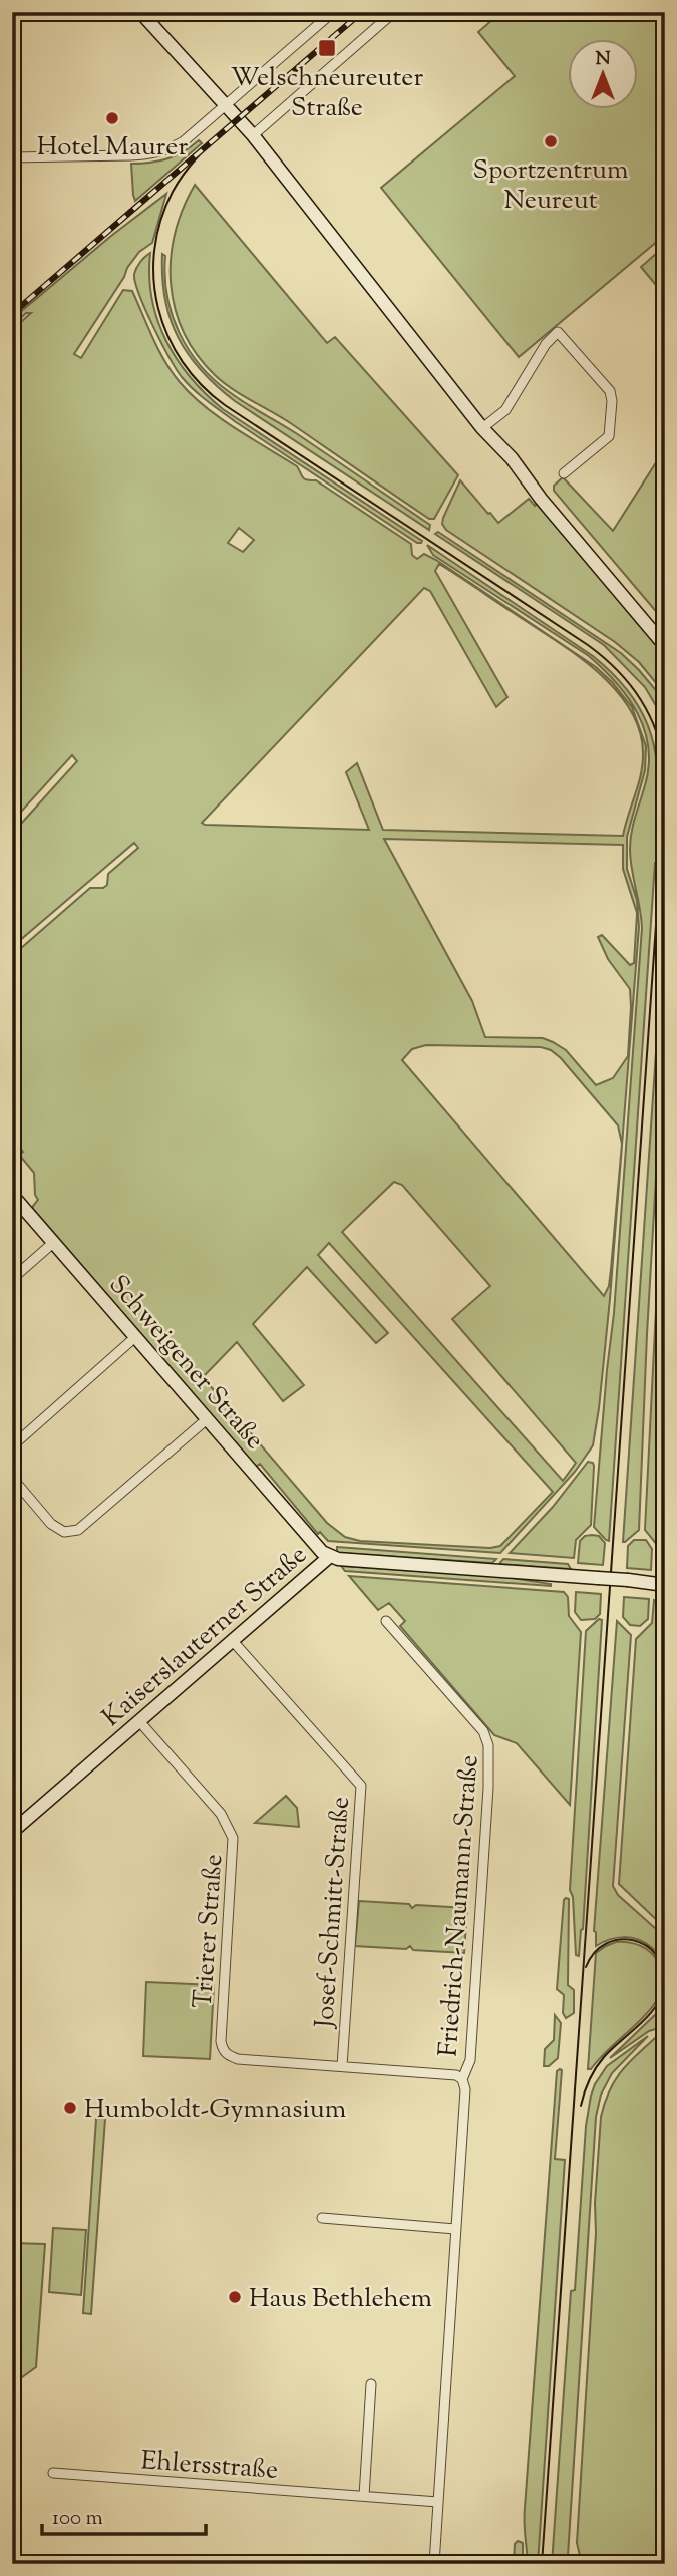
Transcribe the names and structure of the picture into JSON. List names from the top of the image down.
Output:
{
  "streets": {
    "main road": ["Schweigener Straße", "Kaiserslauterner Straße"],
    "street": [
      "Friedrich-Naumann-Straße",
      "Josef-Schmitt-Straße",
      "Trierer Straße",
      "Ehlersstraße"
    ]
  },
  "crossings": [
    ["Schweigener Straße", "Kaiserslauterner Straße"],
    ["Kaiserslauterner Straße", "Josef-Schmitt-Straße"],
    ["Kaiserslauterner Straße", "Trierer Straße"],
    ["Friedrich-Naumann-Straße", "Ehlersstraße"],
    ["Josef-Schmitt-Straße", "Trierer Straße"]
  ],
  "places": {
    "transit": ["Welschneureuter Straße"],
    "other": [
      "Hotel Maurer",
      "Sportzentrum Neureut",
      "Humboldt-Gymnasium",
      "Haus Bethlehem"
    ]
  },
  "scale_bar": "100 m",
  "north": "top"
}
